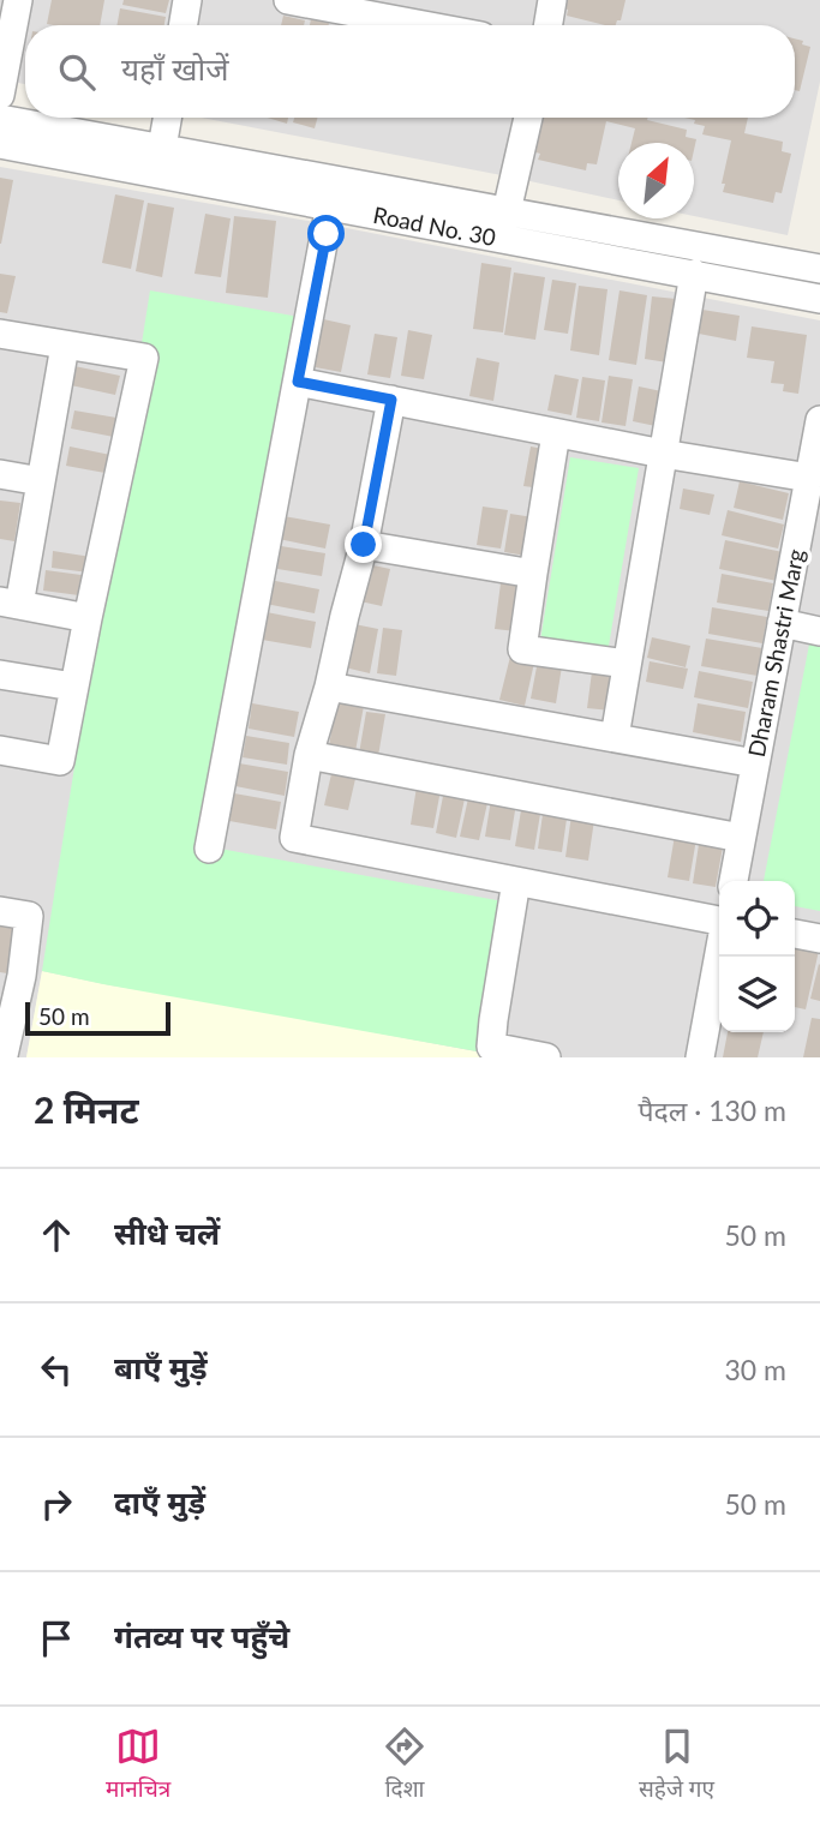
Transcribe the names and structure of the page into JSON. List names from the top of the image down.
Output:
{
  "streets": {
    "street": ["Road No. 30", "Dharam Shastri Marg"]
  },
  "scale_bar": "50 m",
  "north": "top right",
  "page": {
    "search": "यहाँ खोजें",
    "scale": "50 m",
    "heading": ["2 मिनट", "पैदल · 130 m"],
    "list": [
      ["सीधे चलें", "50 m"],
      ["बाएँ मुड़ें", "30 m"],
      ["दाएँ मुड़ें", "50 m"],
      "गंतव्य पर पहुँचे"
    ],
    "nav": ["मानचित्र", "दिशा", "सहेजे गए"]
  }
}
